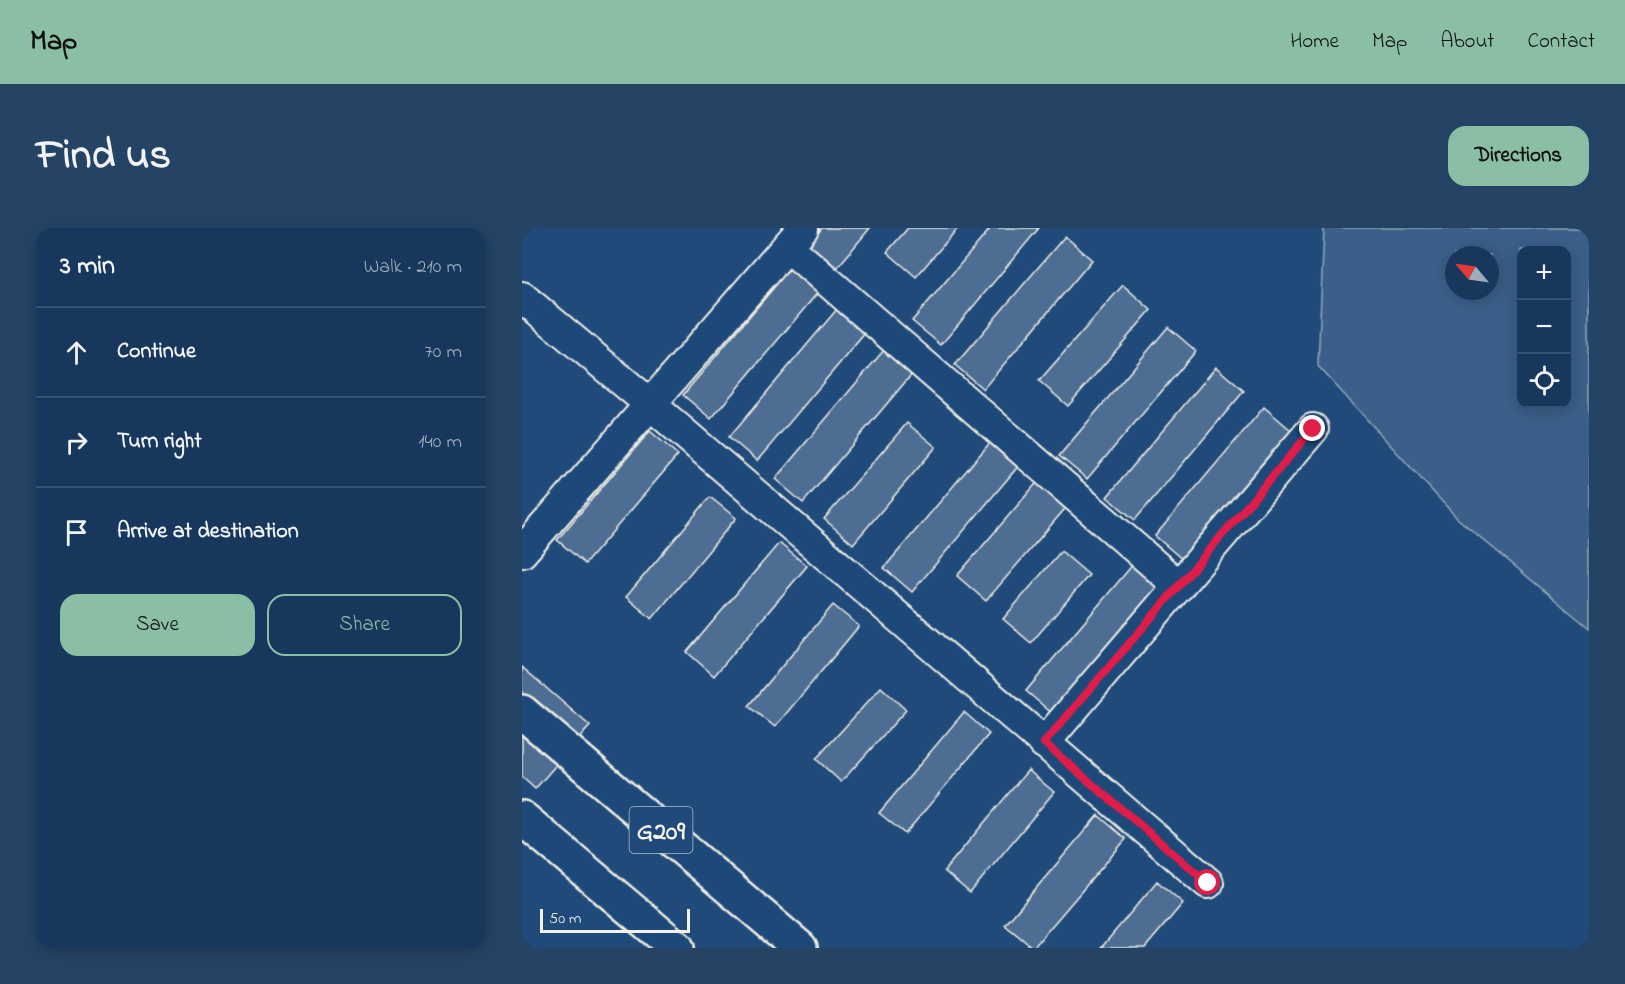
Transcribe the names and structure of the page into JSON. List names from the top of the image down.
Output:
{
  "streets": {
    "highway": ["G209"]
  },
  "scale_bar": "50 m",
  "north": "top left",
  "page": {
    "header": "Map",
    "nav": [
      "Home",
      "Map",
      "About",
      "Contact"
    ],
    "title": "Find us",
    "buttons": [
      "Directions",
      ["Save", "Share"]
    ],
    "heading": ["3 min", "Walk · 210 m"],
    "map_buttons": ["+", "−"],
    "list": [
      ["Continue", "70 m"],
      ["Turn right", "140 m"],
      "Arrive at destination"
    ],
    "scale": "50 m"
  }
}
